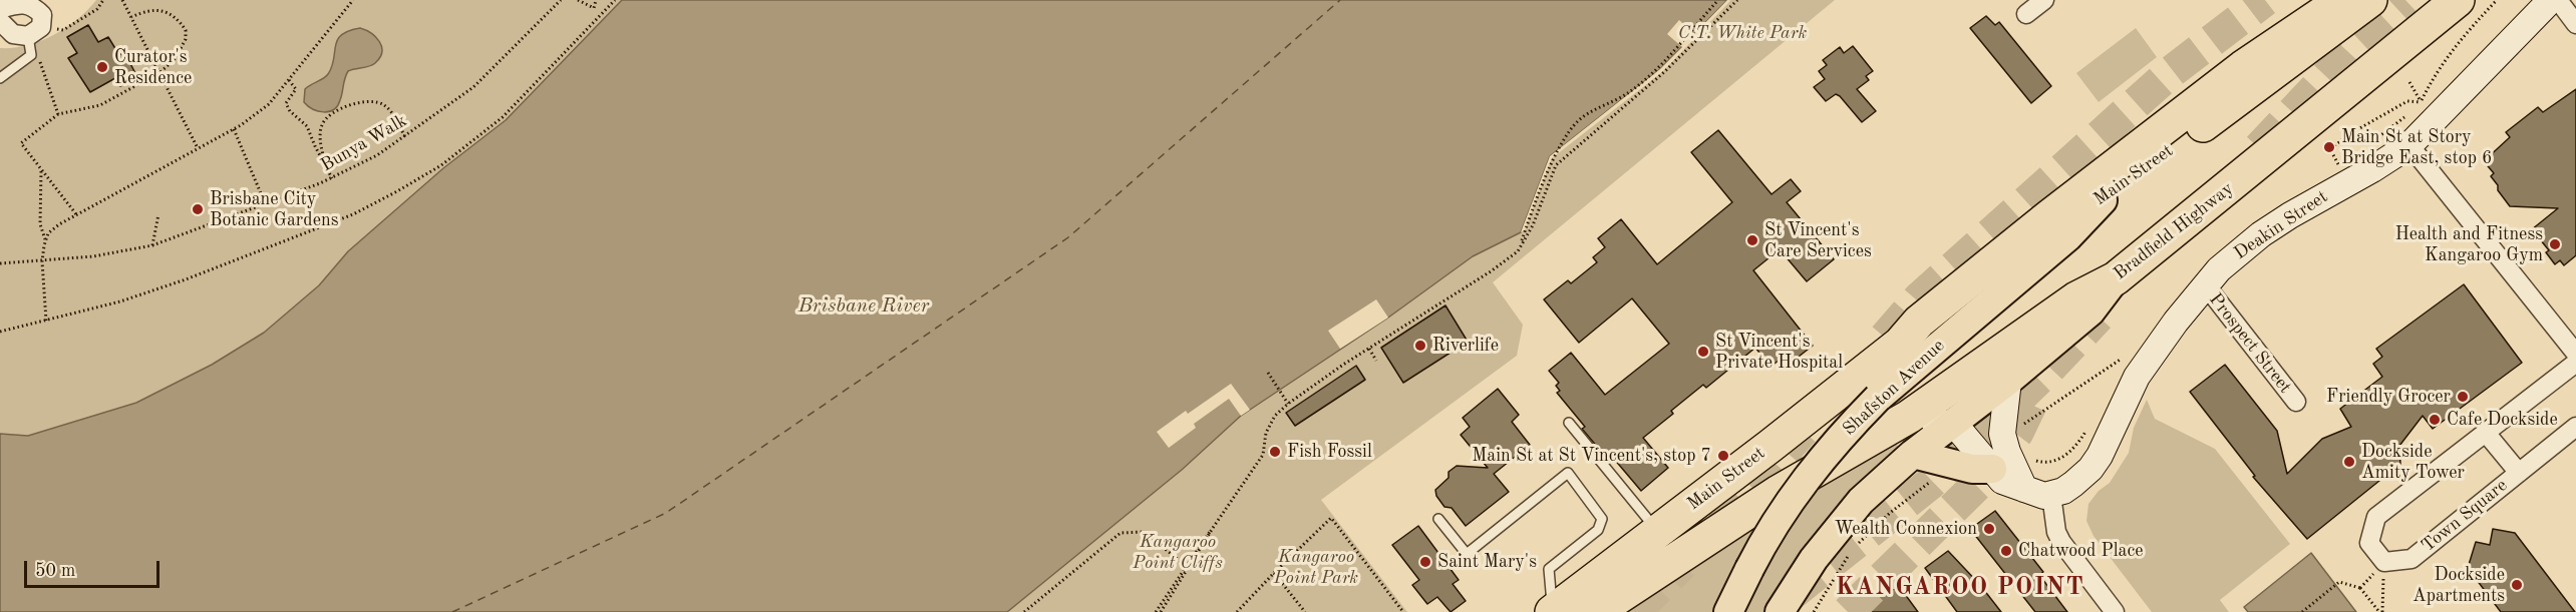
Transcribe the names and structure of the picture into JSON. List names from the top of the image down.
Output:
{
  "streets": {
    "highway": ["Main Street", "Bradfield Highway"],
    "main road": ["Shafston Avenue"],
    "street": ["Deakin Street", "Prospect Street", "Town Square"],
    "path": ["Bunya Walk"]
  },
  "crossings": [
    ["Main Street", "Bradfield Highway"],
    ["Main Street", "Shafston Avenue"],
    ["Deakin Street", "Prospect Street"]
  ],
  "districts": ["KANGAROO POINT"],
  "water": ["Brisbane River"],
  "parks": ["C.T. White Park", "Kangaroo Point Cliffs", "Kangaroo Point Park"],
  "places": [
    "Curator's Residence",
    "Main St at Story Bridge East, stop 6",
    "Brisbane City Botanic Gardens",
    "St Vincent's Care Services",
    "Health and Fitness Kangaroo Gym",
    "Riverlife",
    "St Vincent's Private Hospital",
    "Friendly Grocer",
    "Cafe Dockside",
    "Fish Fossil",
    "Main St at St Vincent's, stop 7",
    "Dockside Amity Tower",
    "Wealth Connexion",
    "Chatwood Place",
    "Saint Mary's",
    "Dockside Apartments"
  ],
  "scale_bar": "50 m"
}
